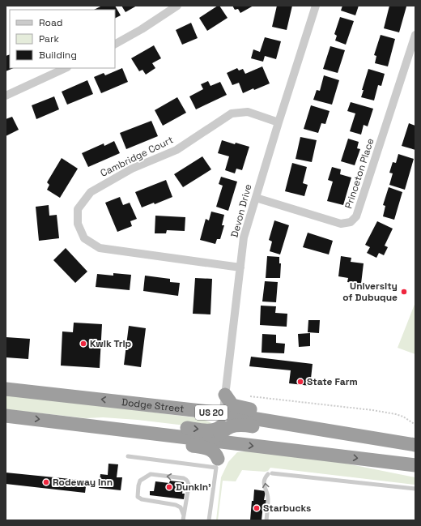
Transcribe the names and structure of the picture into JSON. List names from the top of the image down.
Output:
{
  "streets": {
    "highway": ["Dodge Street", "US 20"],
    "street": ["Cambridge Court", "Princeton Place", "Devon Drive"]
  },
  "crossings": [
    ["Cambridge Court", "Devon Drive"],
    ["Princeton Place", "Devon Drive"],
    ["Devon Drive", "Dodge Street"]
  ],
  "places": [
    "University of Dubuque",
    "Kwik Trip",
    "State Farm",
    "Rodeway Inn",
    "Dunkin'",
    "Starbucks"
  ],
  "legend": ["Road", "Park", "Building"]
}
